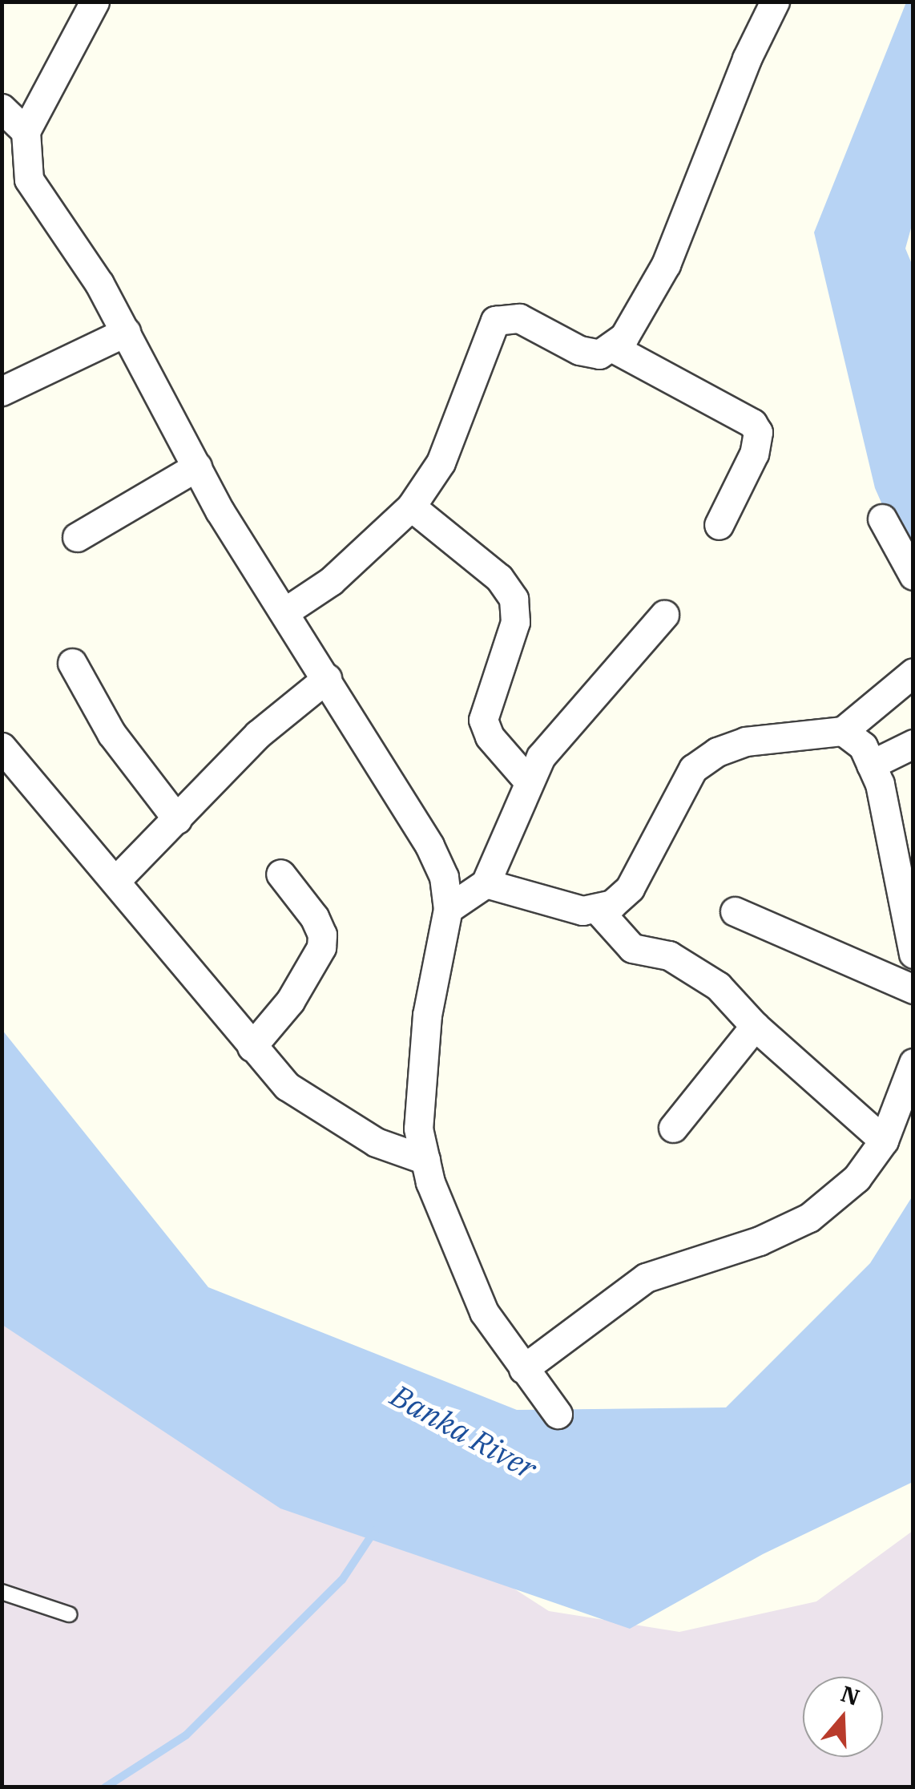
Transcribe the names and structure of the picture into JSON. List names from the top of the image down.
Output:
{
  "water": ["Banka River"],
  "north": "top"
}
